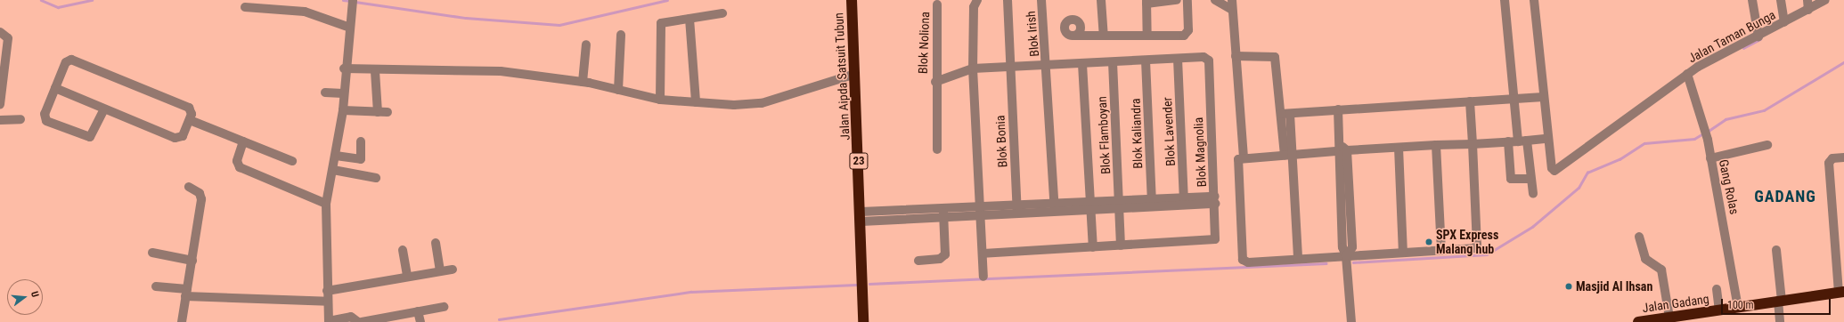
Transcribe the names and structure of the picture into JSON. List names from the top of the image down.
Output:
{
  "streets": {
    "highway": ["Jalan Aipda Satsuit Tubun", "23", "Jalan Gadang"],
    "street": [
      "Blok Irish",
      "Jalan Taman Bunga",
      "Blok Noliona",
      "Blok Lavender",
      "Blok Kaliandra",
      "Blok Flamboyan",
      "Blok Bonia",
      "Blok Magnolia",
      "Gang Rolas"
    ]
  },
  "crossings": [
    ["Jalan Taman Bunga", "Gang Rolas"],
    ["Blok Lavender", "Blok Magnolia"],
    ["Blok Flamboyan", "Blok Magnolia"],
    ["Gang Rolas", "Jalan Gadang"]
  ],
  "districts": ["GADANG"],
  "places": ["SPX Express Malang hub", "Masjid Al Ihsan"],
  "scale_bar": "100 m",
  "north": "right"
}
